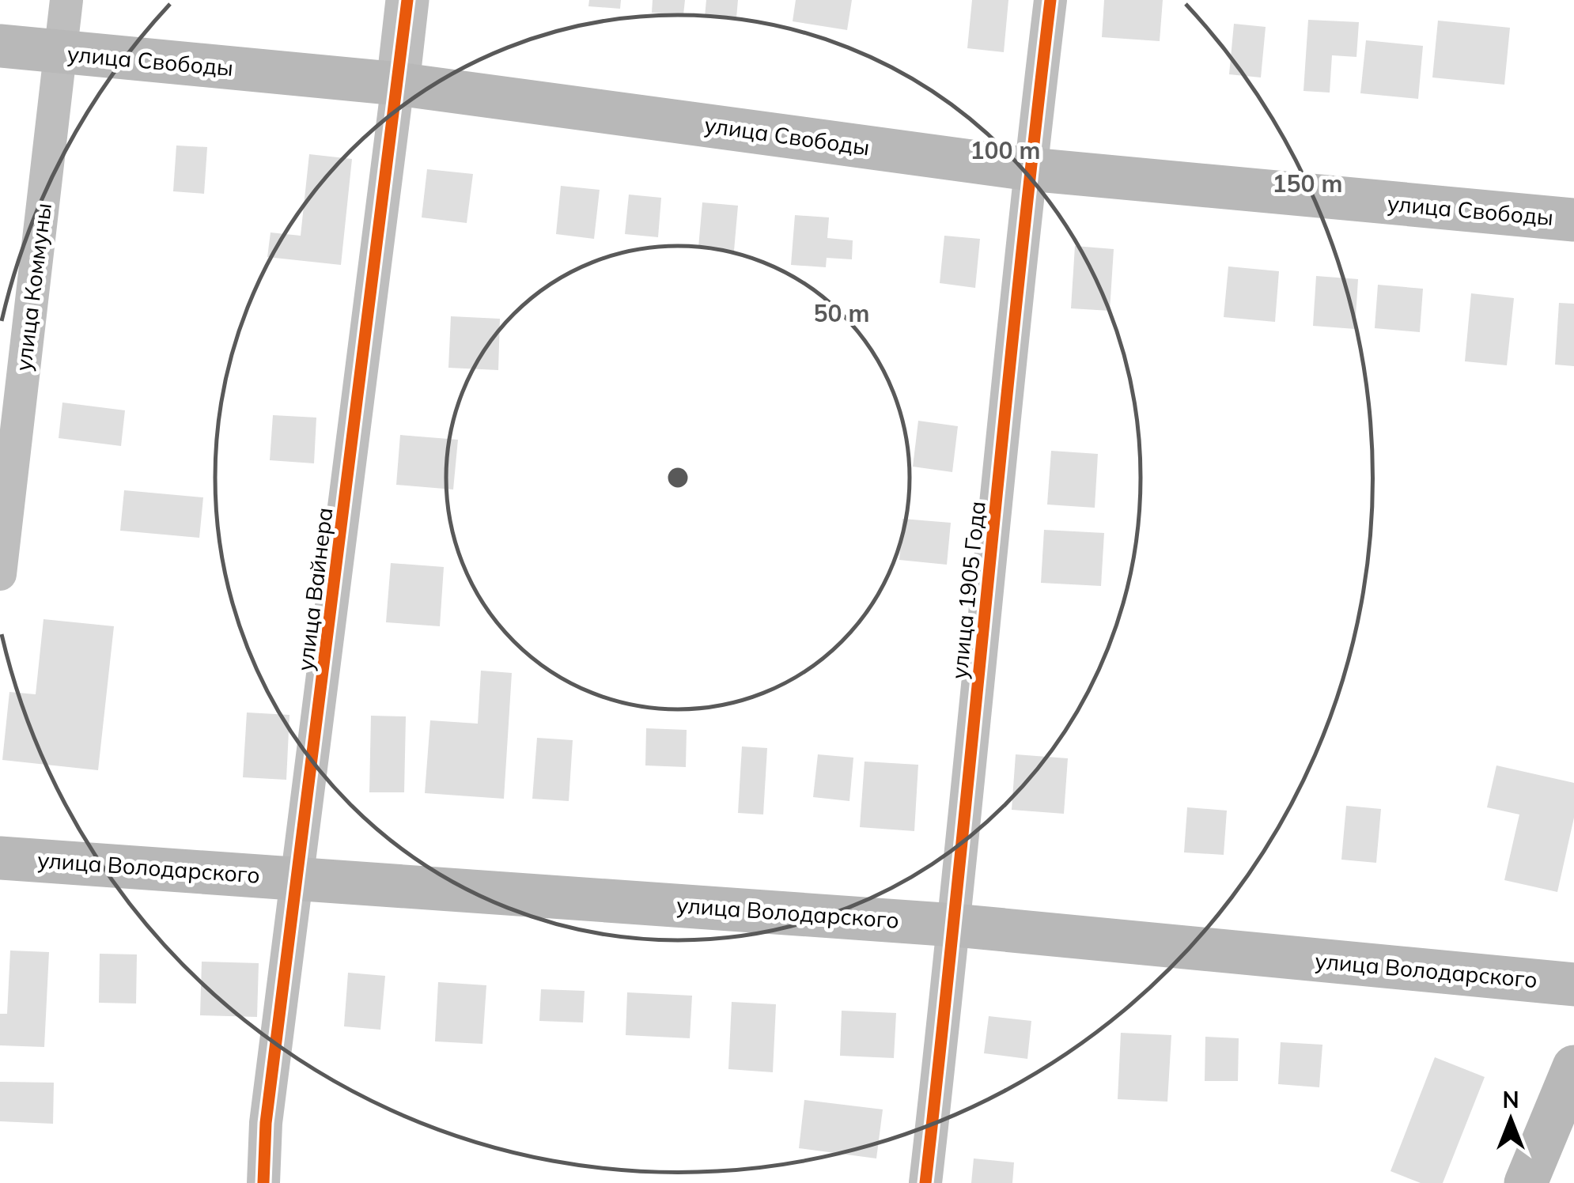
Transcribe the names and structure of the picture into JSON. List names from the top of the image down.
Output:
{
  "streets": {
    "main road": ["улица Свободы", "улица Володарского"],
    "street": ["улица Коммуны", "улица Вайнера", "улица 1905 Года"]
  },
  "crossings": [
    ["улица Свободы", "улица Коммуны"],
    ["улица Свободы", "улица Вайнера"],
    ["улица Свободы", "улица 1905 Года"],
    ["улица Вайнера", "улица Володарского"],
    ["улица 1905 Года", "улица Володарского"]
  ],
  "north": "top",
  "rings": ["100 m", "150 m", "50 m"]
}
